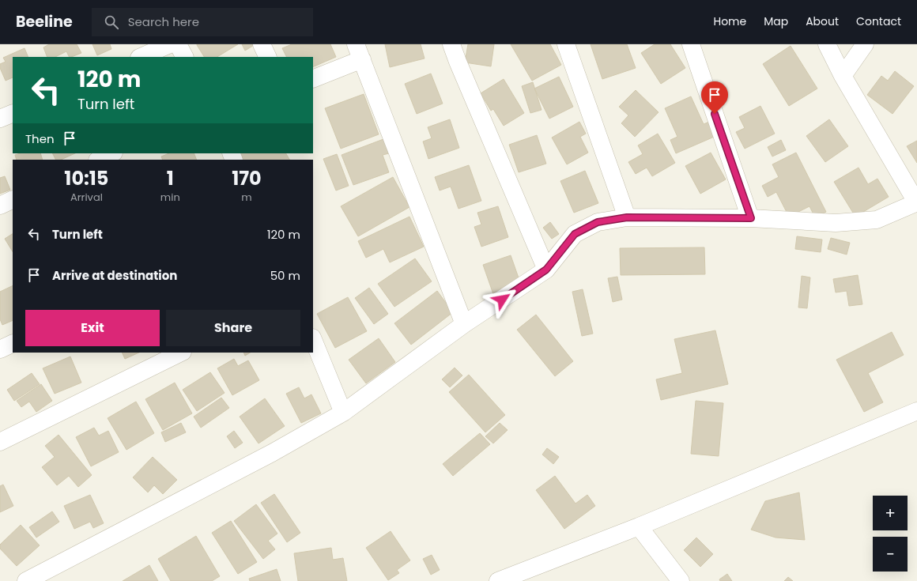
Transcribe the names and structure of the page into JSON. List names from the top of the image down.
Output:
{
  "page": {
    "header": "Beeline",
    "search": "Search here",
    "nav": [
      "Home",
      "Map",
      "About",
      "Contact"
    ],
    "turn": ["120 m", "Turn left"],
    "then": "Then",
    "eta": [
      "10:15",
      "Arrival",
      "1",
      "min",
      "170",
      "m"
    ],
    "list": [
      {
        "name": "Turn left",
        "value": "120 m"
      },
      {
        "name": "Arrive at destination",
        "value": "50 m"
      }
    ],
    "buttons": ["Exit", "Share"],
    "map_buttons": ["+", "−"]
  }
}
